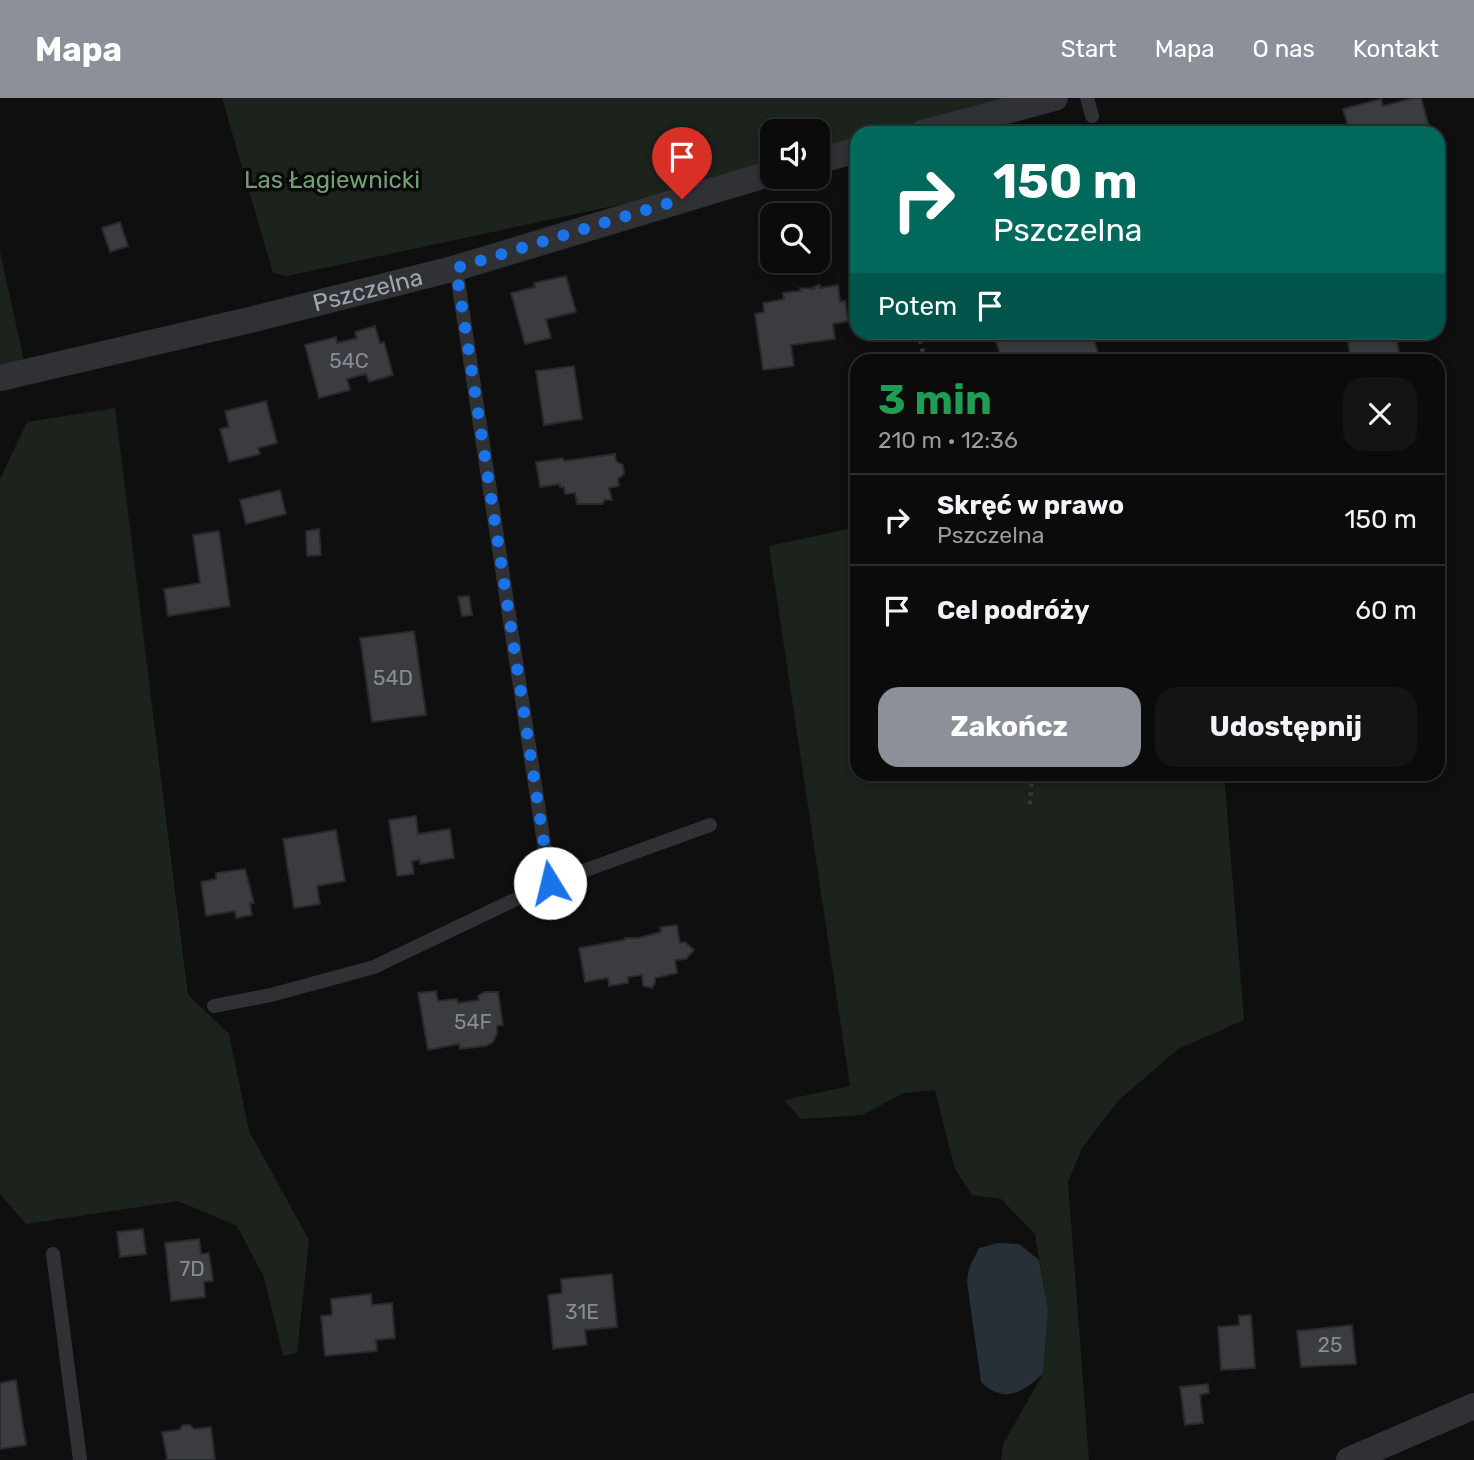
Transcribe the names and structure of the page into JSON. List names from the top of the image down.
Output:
{
  "streets": {
    "street": ["Pszczelna"]
  },
  "parks": ["Las Łagiewnicki"],
  "house_numbers": [
    "54C",
    "54D",
    "54F",
    "7D",
    "31E",
    "25"
  ],
  "page": {
    "header": "Mapa",
    "nav": [
      "Start",
      "Mapa",
      "O nas",
      "Kontakt"
    ],
    "turn": ["150 m", "Pszczelna"],
    "then": "Potem",
    "heading": ["3 min", "210 m · 12:36"],
    "list": [
      {
        "name": "Skręć w prawo",
        "note": "Pszczelna",
        "value": "150 m"
      },
      {
        "name": "Cel podróży",
        "value": "60 m"
      }
    ],
    "buttons": ["Zakończ", "Udostępnij"]
  }
}
